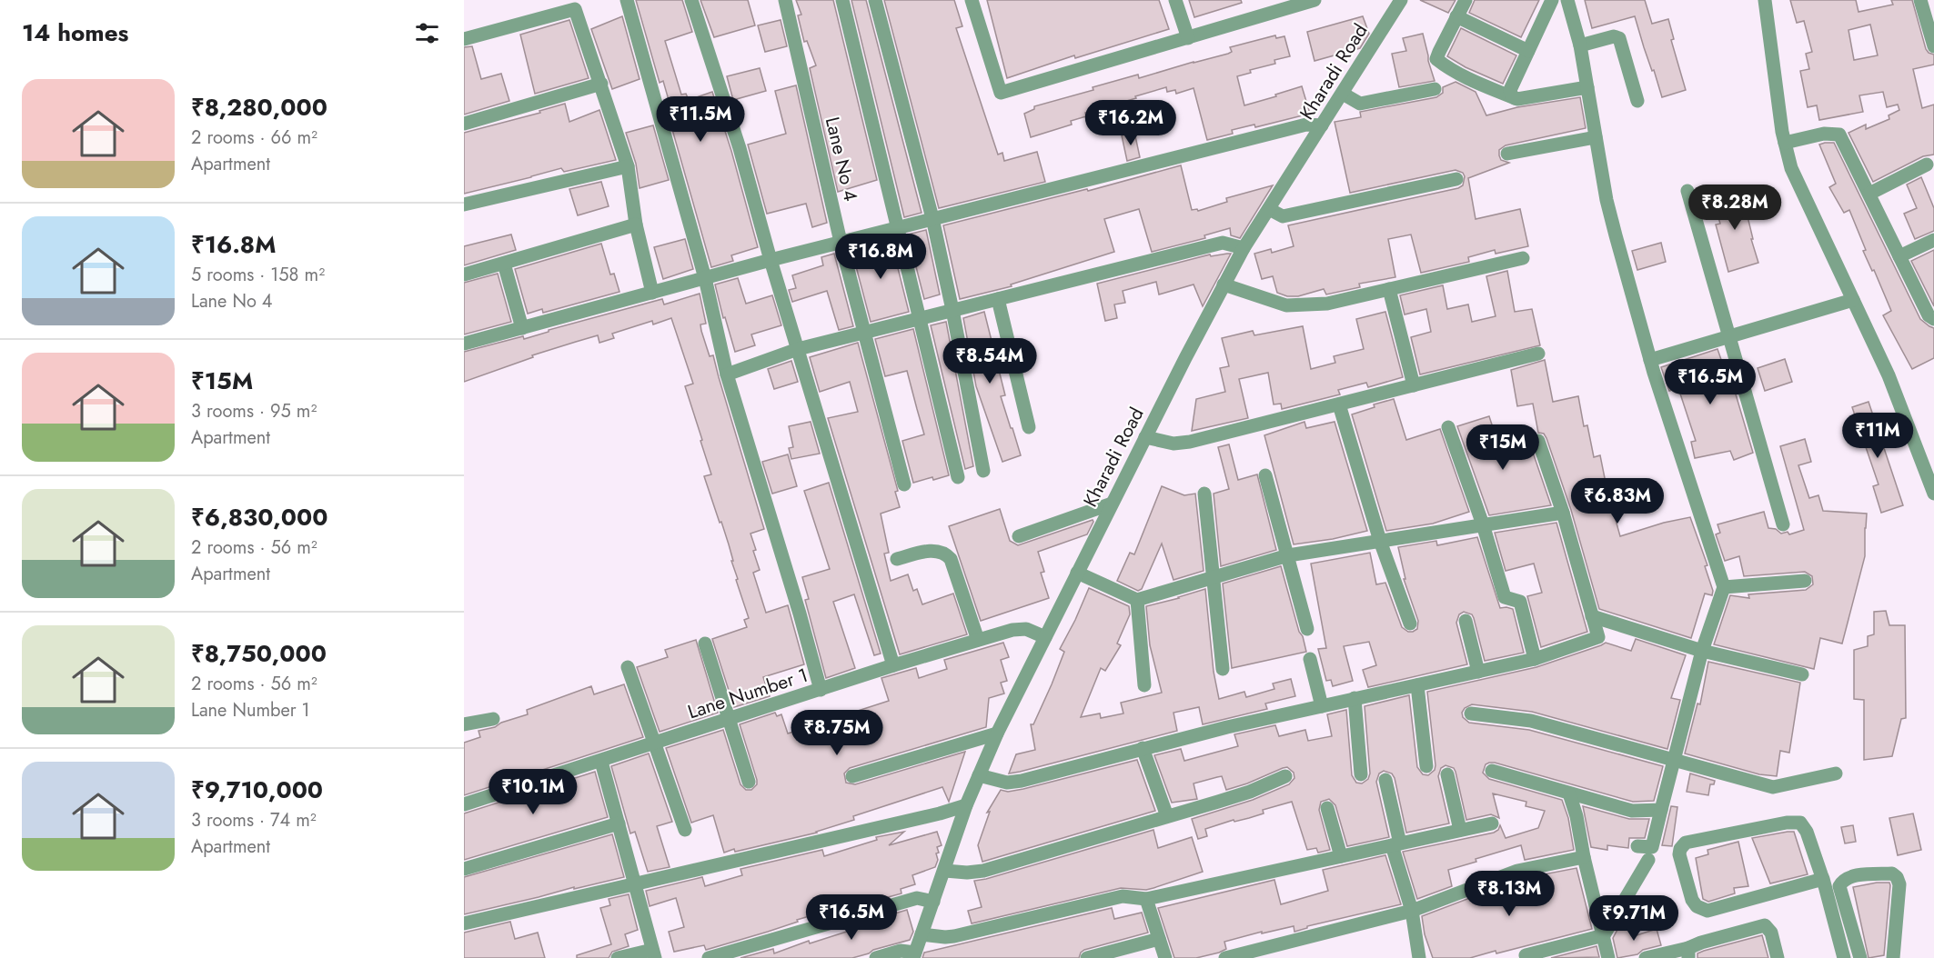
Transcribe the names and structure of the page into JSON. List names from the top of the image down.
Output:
{
  "streets": {
    "street": ["Kharadi Road", "Lane No 4", "Lane Number 1"]
  },
  "crossings": [
    ["Kharadi Road", "Lane Number 1"]
  ],
  "page": {
    "heading": "14 homes",
    "list": [
      {
        "name": "₹8,280,000",
        "note": "2 rooms · 66 m² · Apartment"
      },
      {
        "name": "₹16.8M",
        "note": "5 rooms · 158 m² · Lane No 4"
      },
      {
        "name": "₹15M",
        "note": "3 rooms · 95 m² · Apartment"
      },
      {
        "name": "₹6,830,000",
        "note": "2 rooms · 56 m² · Apartment"
      },
      {
        "name": "₹8,750,000",
        "note": "2 rooms · 56 m² · Lane Number 1"
      },
      {
        "name": "₹9,710,000",
        "note": "3 rooms · 74 m² · Apartment"
      }
    ],
    "price": [
      "₹11.5M",
      "₹16.2M",
      "₹8.28M",
      "₹16.8M",
      "₹8.54M",
      "₹16.5M",
      "₹11M",
      "₹15M",
      "₹6.83M",
      "₹8.75M",
      "₹10.1M",
      "₹8.13M",
      "₹16.5M",
      "₹9.71M"
    ]
  }
}
